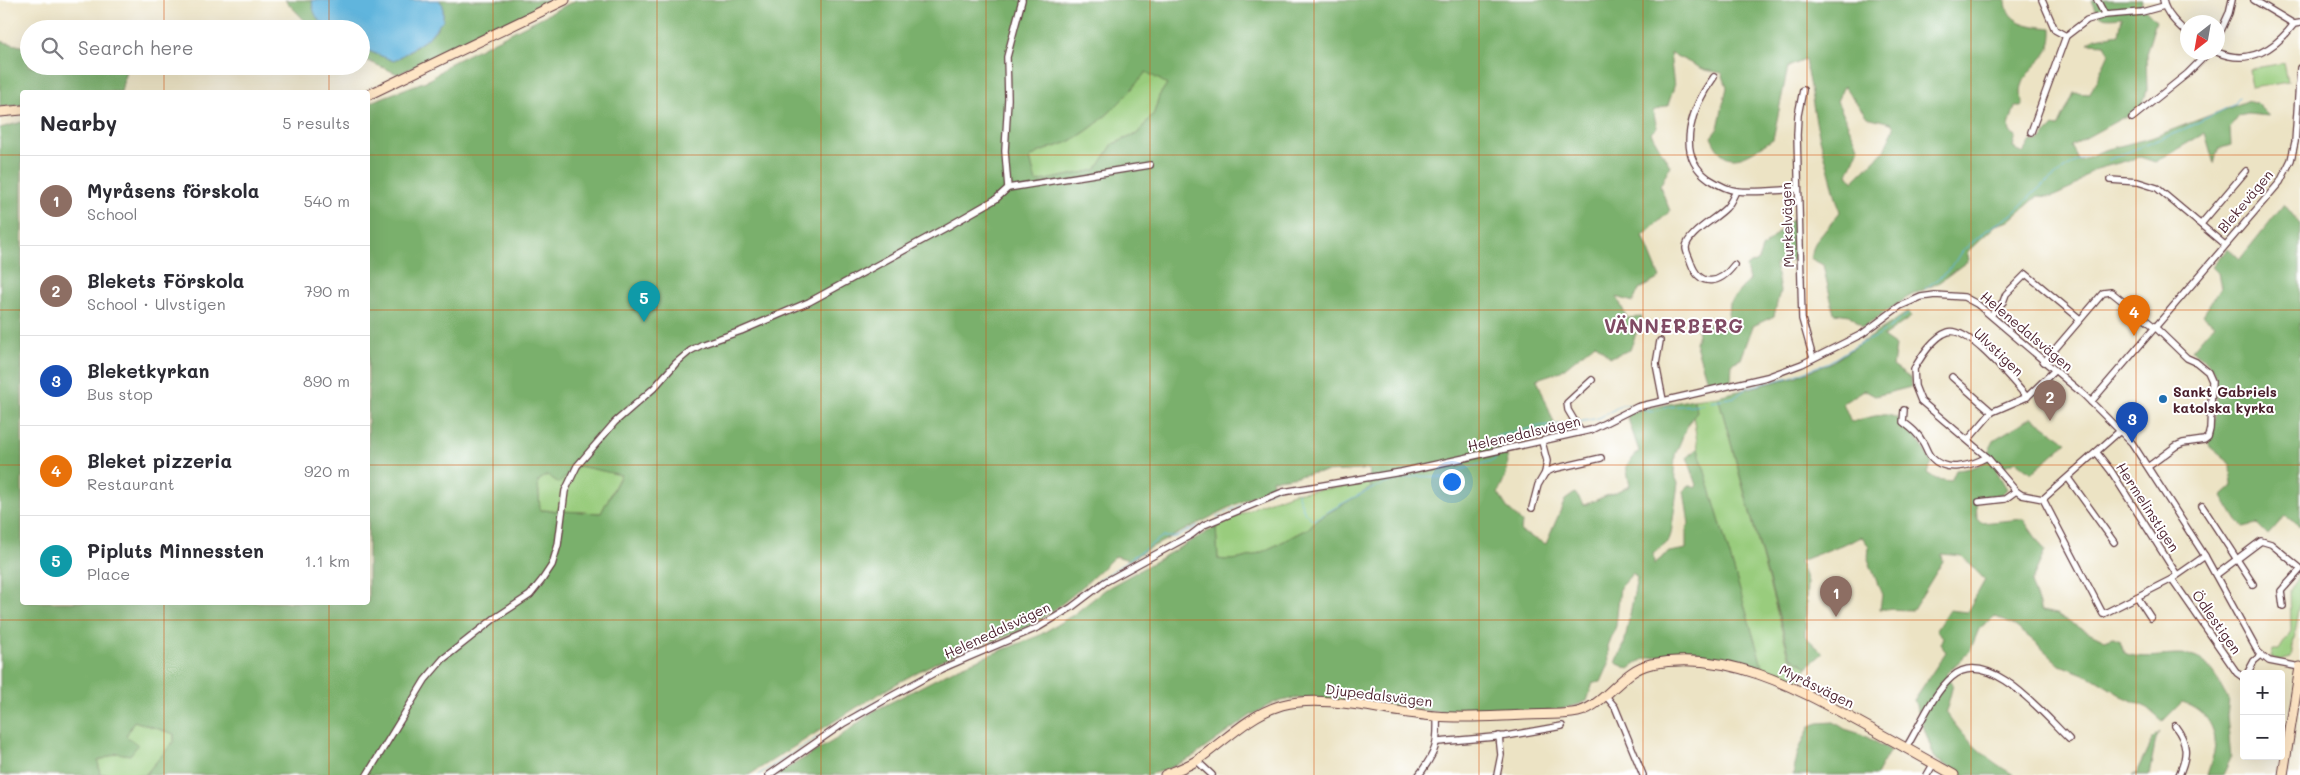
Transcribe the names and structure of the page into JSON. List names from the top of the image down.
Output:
{
  "streets": {
    "street": [
      "Blekevägen",
      "Murkelvägen",
      "Helenedalsvägen",
      "Ulvstigen",
      "Hermelinstigen",
      "Ödlestigen",
      "Myråsvägen",
      "Djupedalsvägen"
    ]
  },
  "crossings": [
    ["Blekevägen", "Helenedalsvägen"],
    ["Murkelvägen", "Helenedalsvägen"],
    ["Hermelinstigen", "Ödlestigen"],
    ["Myråsvägen", "Djupedalsvägen"]
  ],
  "districts": ["VÄNNERBERG"],
  "places": ["Sankt Gabriels katolska kyrka"],
  "north": "bottom left",
  "page": {
    "search": "Search here",
    "heading": ["Nearby", "5 results"],
    "list": [
      {
        "mark": "1",
        "name": "Myråsens förskola",
        "note": "School",
        "value": "540 m"
      },
      {
        "mark": "2",
        "name": "Blekets Förskola",
        "note": "School · Ulvstigen",
        "value": "790 m"
      },
      {
        "mark": "3",
        "name": "Bleketkyrkan",
        "note": "Bus stop",
        "value": "890 m"
      },
      {
        "mark": "4",
        "name": "Bleket pizzeria",
        "note": "Restaurant",
        "value": "920 m"
      },
      {
        "mark": "5",
        "name": "Pipluts Minnessten",
        "note": "Place",
        "value": "1.1 km"
      }
    ],
    "pins": [
      "5",
      "4",
      "2",
      "3",
      "1"
    ],
    "map_buttons": ["+", "−"]
  }
}
